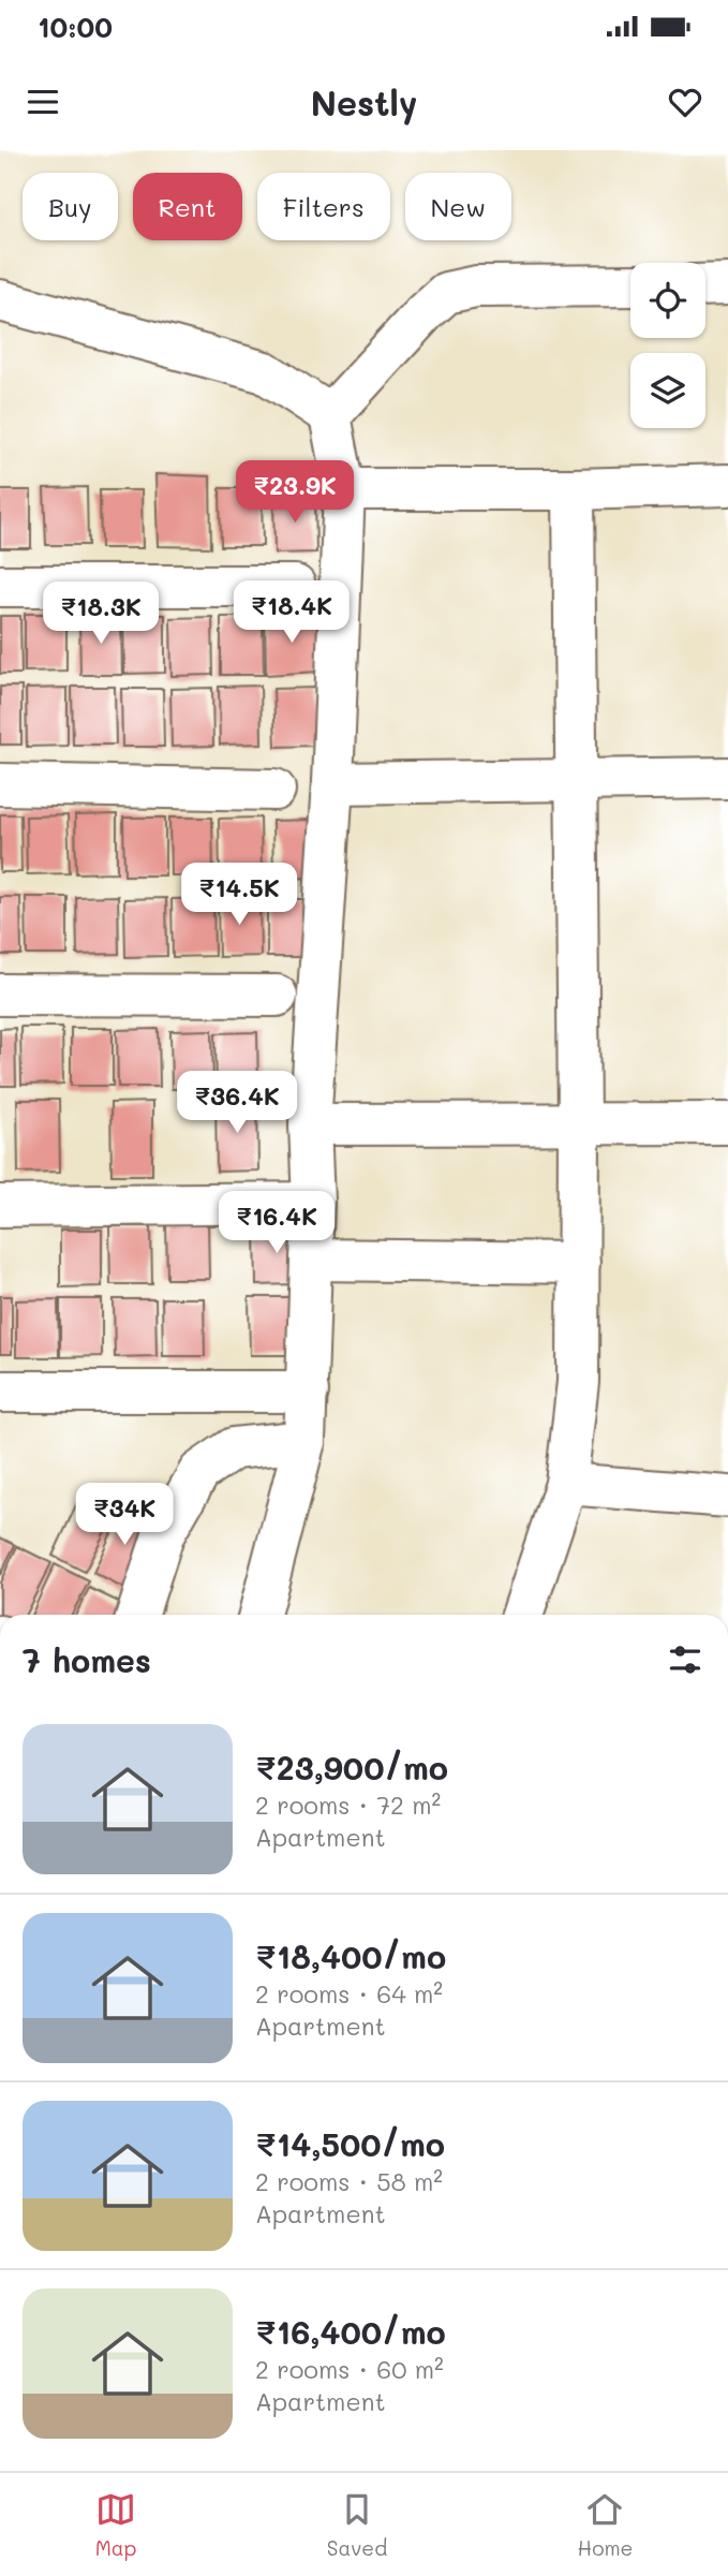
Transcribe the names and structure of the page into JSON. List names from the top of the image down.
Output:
{
  "page": {
    "status": "10:00",
    "header": "Nestly",
    "chip": [
      "Buy",
      "Rent",
      "Filters",
      "New"
    ],
    "price": [
      "₹23.9K",
      "₹18.4K",
      "₹18.3K",
      "₹14.5K",
      "₹36.4K",
      "₹16.4K",
      "₹34K"
    ],
    "heading": "7 homes",
    "list": [
      {
        "name": "₹23,900/mo",
        "note": "2 rooms · 72 m² · Apartment"
      },
      {
        "name": "₹18,400/mo",
        "note": "2 rooms · 64 m² · Apartment"
      },
      {
        "name": "₹14,500/mo",
        "note": "2 rooms · 58 m² · Apartment"
      },
      {
        "name": "₹16,400/mo",
        "note": "2 rooms · 60 m² · Apartment"
      }
    ],
    "tabs": ["Map", "Saved", "Home"]
  }
}
